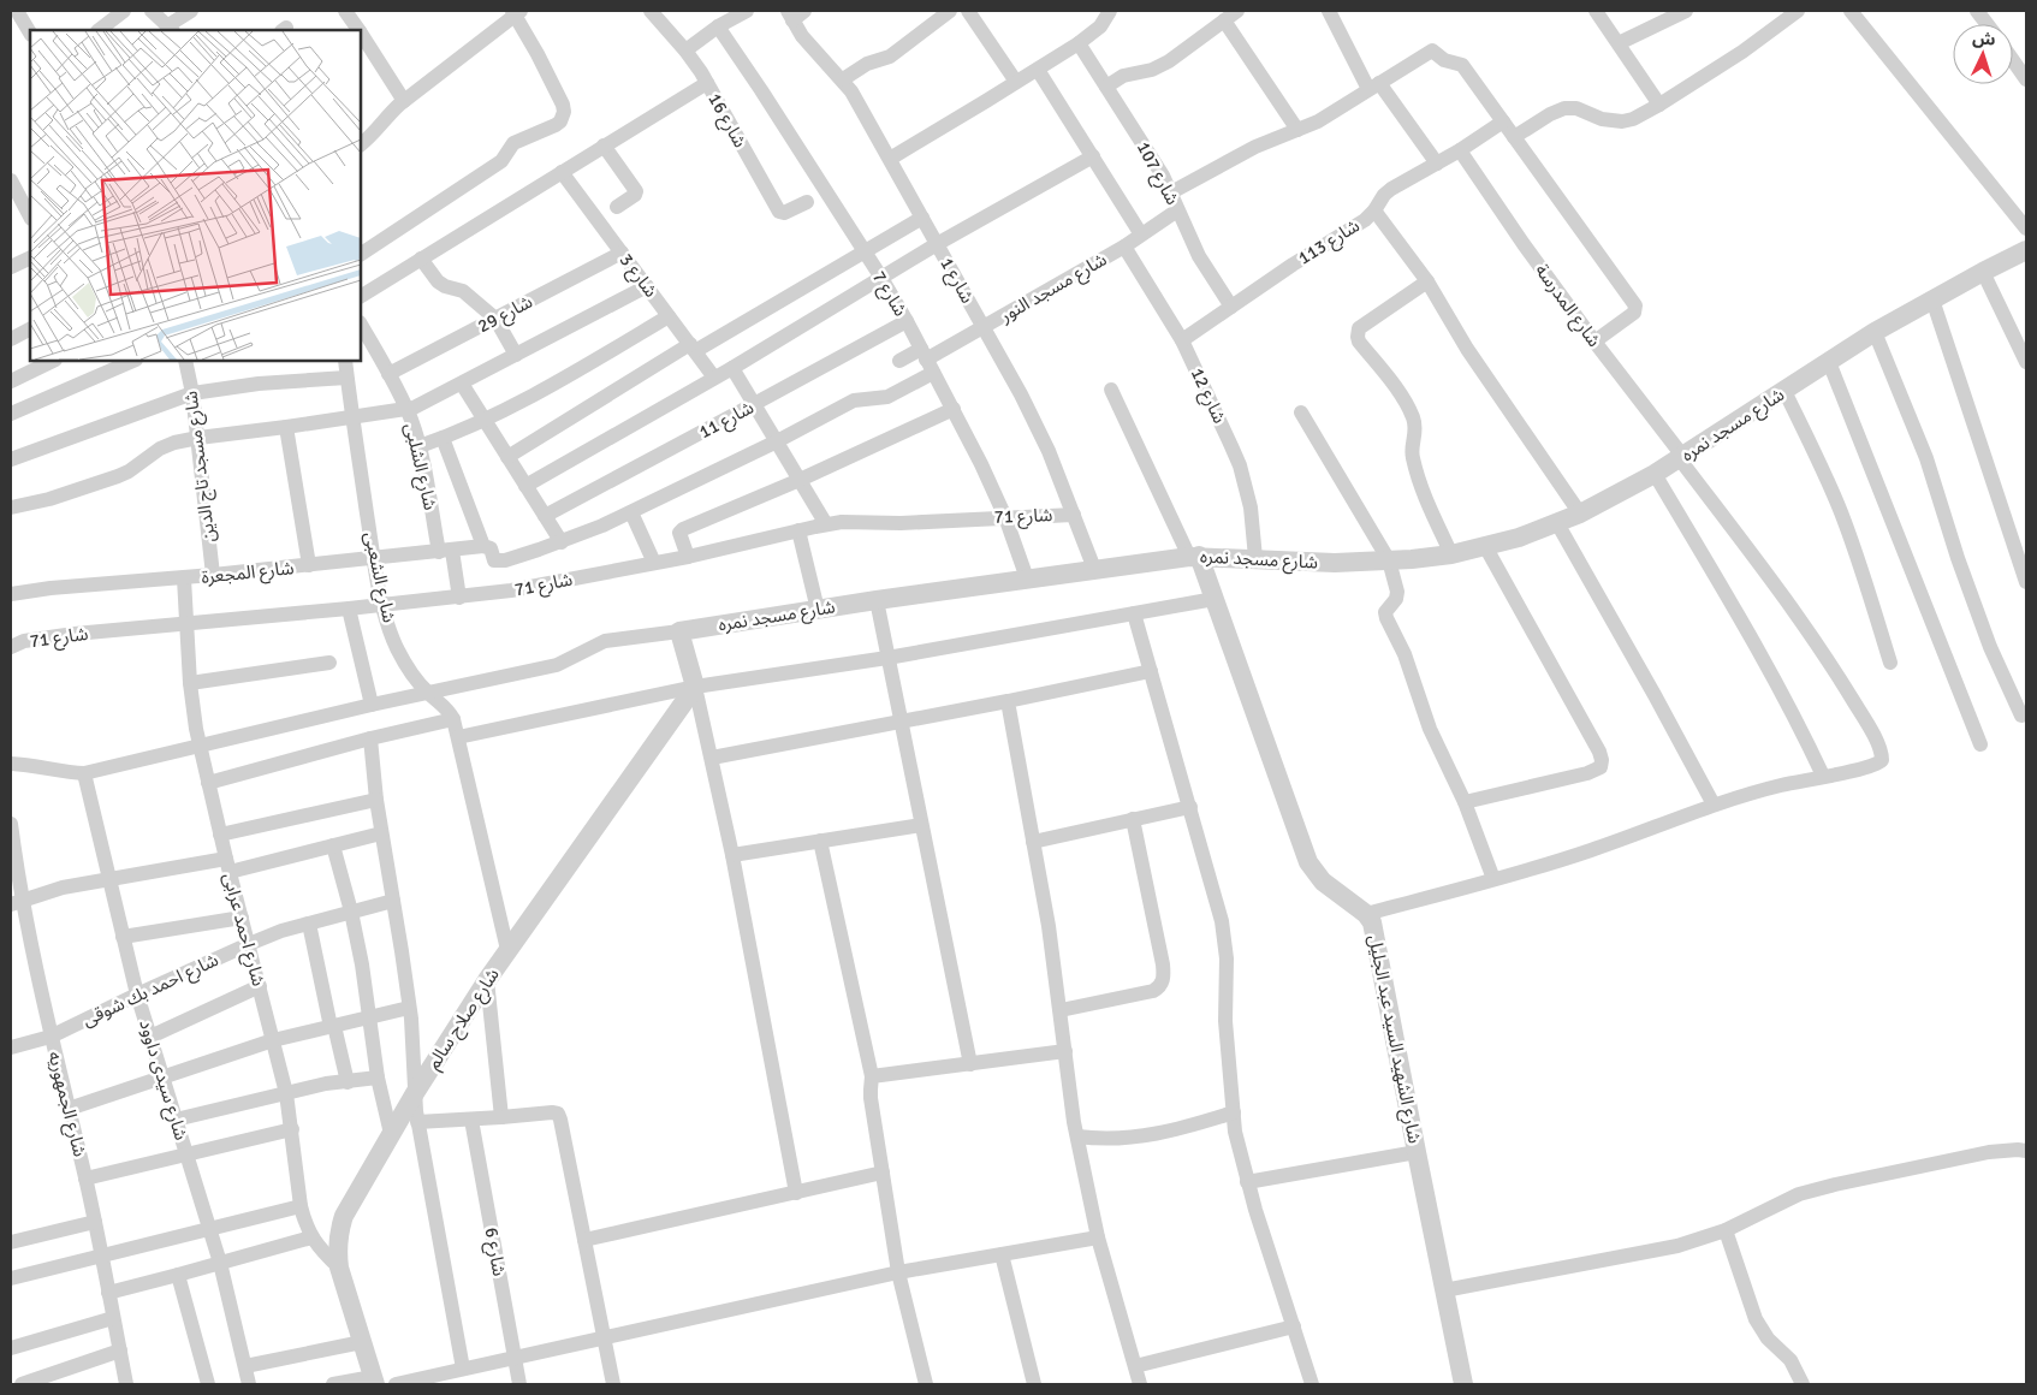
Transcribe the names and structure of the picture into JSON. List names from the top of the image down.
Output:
{
  "streets": {
    "street": [
      "شارع 16",
      "شارع 107",
      "شارع 113",
      "شارع 3",
      "شارع 1",
      "شارع مسجد النور",
      "شارع 7",
      "شارع المدرسة",
      "شارع 29",
      "شارع 12",
      "شارع 11",
      "شارع مسجد نمره",
      "شارع مسجد تاج الدين",
      "شارع الشلبى",
      "شارع 71",
      "شارع المجعرة",
      "شارع الشعبى",
      "شارع احمد عرابى",
      "شارع احمد بك شوقى",
      "شارع صلاح سالم",
      "شارع الشهيد السيد عبد الجليل",
      "شارع سيدى داوود",
      "شارع الجمهوريه",
      "شارع 6"
    ]
  },
  "crossings": [
    ["شارع 107", "شارع 113"],
    ["شارع 107", "شارع مسجد النور"],
    ["شارع 113", "شارع المدرسة"],
    ["شارع 113", "شارع 12"],
    ["شارع 3", "شارع 29"],
    ["شارع 1", "شارع مسجد النور"],
    ["شارع 1", "شارع مسجد نمره"],
    ["شارع 1", "شارع 71"],
    ["شارع مسجد النور", "شارع 7"],
    ["شارع مسجد النور", "شارع 12"],
    ["شارع 7", "شارع 11"],
    ["شارع 7", "شارع مسجد نمره"],
    ["شارع 7", "شارع 71"],
    ["شارع المدرسة", "شارع مسجد نمره"],
    ["شارع 29", "شارع الشلبى"],
    ["شارع 12", "شارع مسجد نمره"],
    ["شارع مسجد نمره", "شارع الشعبى"],
    ["شارع مسجد نمره", "شارع احمد عرابى"],
    ["شارع مسجد نمره", "شارع الشهيد السيد عبد الجليل"],
    ["شارع مسجد نمره", "شارع سيدى داوود"],
    ["شارع مسجد تاج الدين", "شارع المجعرة"],
    ["شارع الشلبى", "شارع 71"],
    ["شارع الشلبى", "شارع المجعرة"],
    ["شارع 71", "شارع الشعبى"],
    ["شارع 71", "شارع احمد عرابى"],
    ["شارع المجعرة", "شارع الشعبى"],
    ["شارع المجعرة", "شارع احمد عرابى"],
    ["شارع الشعبى", "شارع صلاح سالم"],
    ["شارع احمد عرابى", "شارع احمد بك شوقى"],
    ["شارع احمد عرابى", "شارع صلاح سالم"],
    ["شارع احمد بك شوقى", "شارع سيدى داوود"],
    ["شارع احمد بك شوقى", "شارع الجمهوريه"]
  ],
  "north": "top"
}
